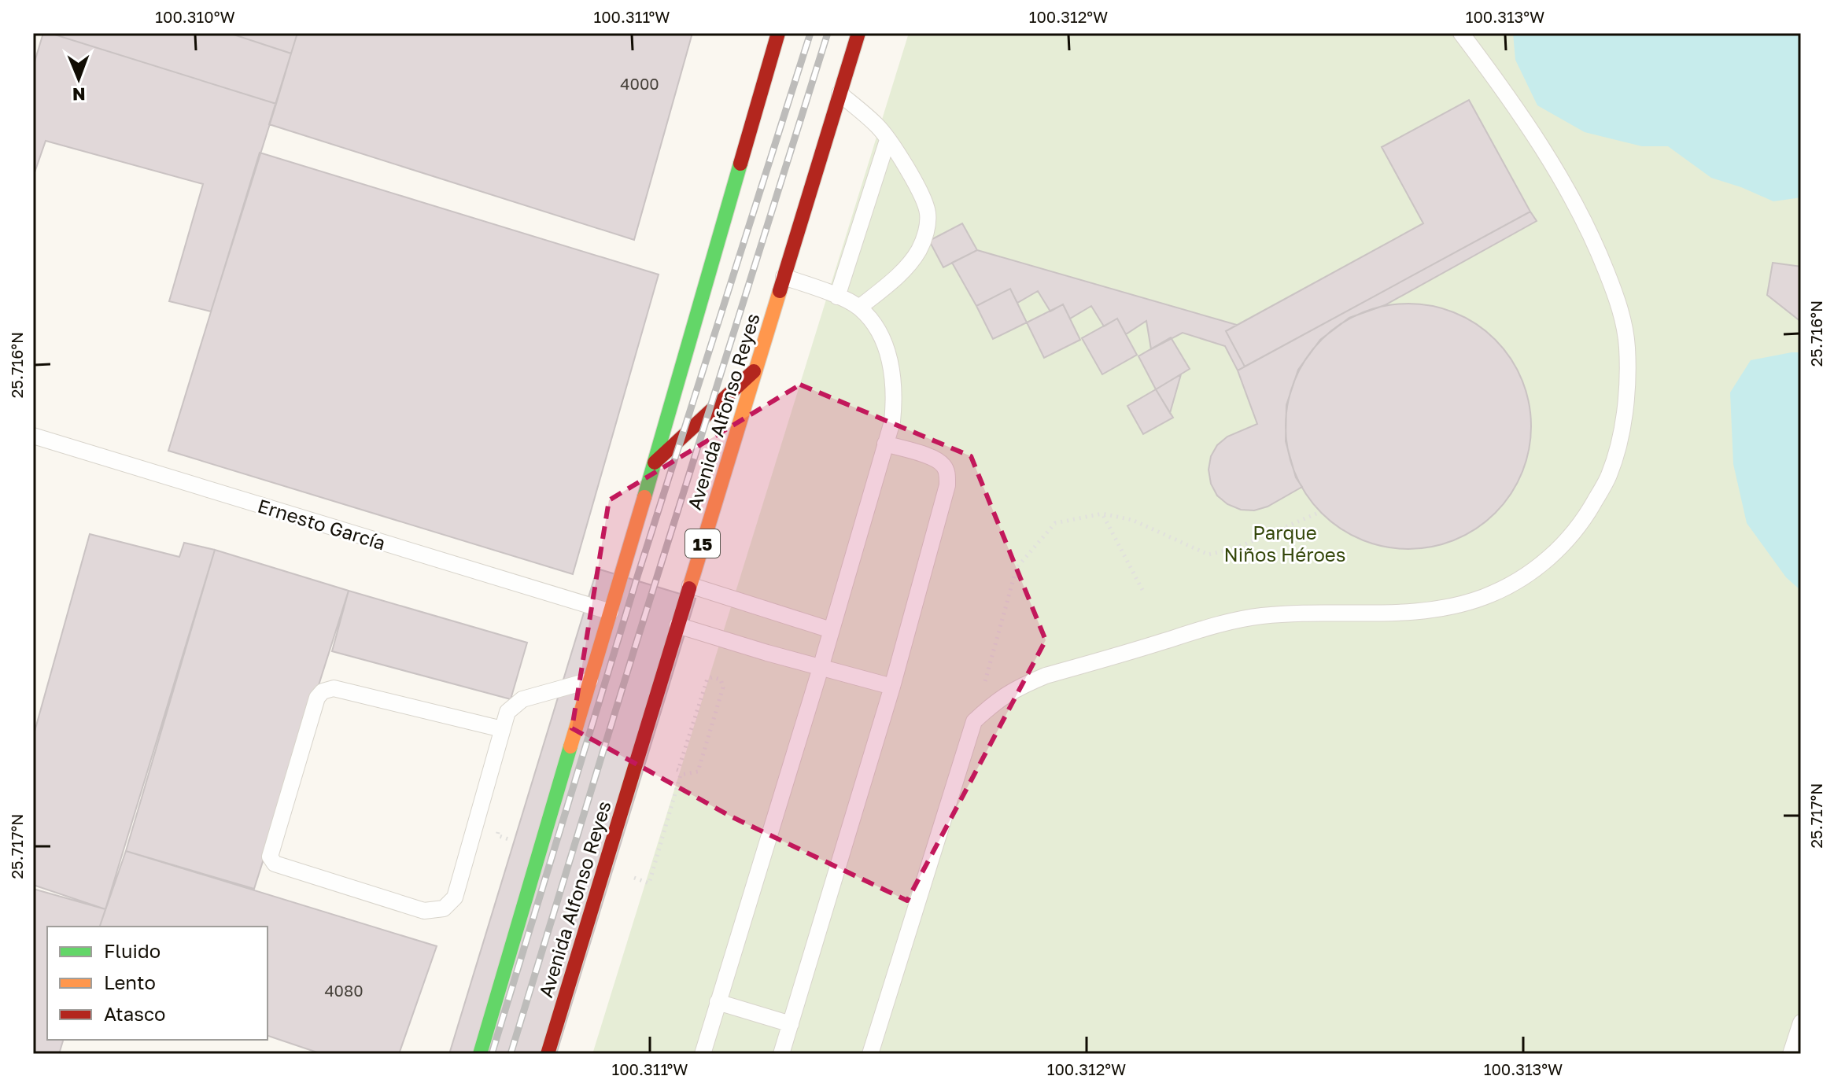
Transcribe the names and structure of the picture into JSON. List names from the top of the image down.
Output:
{
  "streets": {
    "highway": ["Avenida Alfonso Reyes", "15"],
    "lane": ["Ernesto García"]
  },
  "parks": ["Parque Niños Héroes"],
  "house_numbers": ["4000", "4080"],
  "legend": ["Fluido", "Lento", "Atasco"],
  "north": "bottom",
  "coordinates": [
    "100.310°W",
    "100.311°W",
    "100.312°W",
    "100.313°W",
    "25.716°N",
    "25.717°N"
  ]
}
